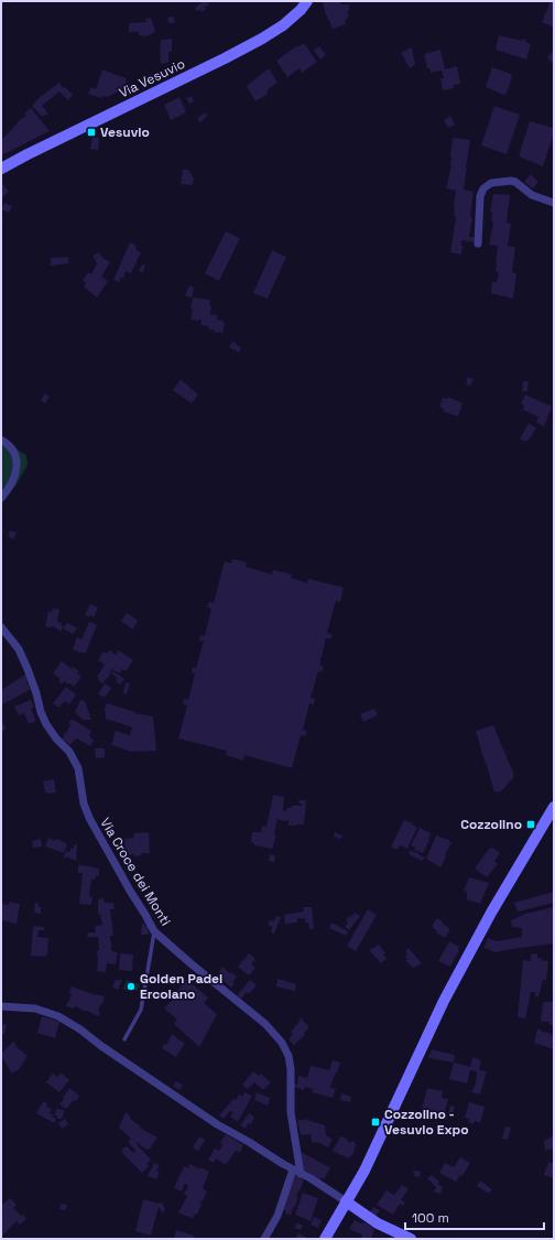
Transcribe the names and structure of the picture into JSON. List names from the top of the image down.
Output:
{
  "streets": {
    "main road": ["Via Vesuvio"],
    "street": ["Via Croce dei Monti"]
  },
  "places": {
    "transit": ["Vesuvio", "Cozzolino", "Cozzolino - Vesuvio Expo"],
    "other": ["Golden Padel Ercolano"]
  },
  "scale_bar": "100 m"
}
